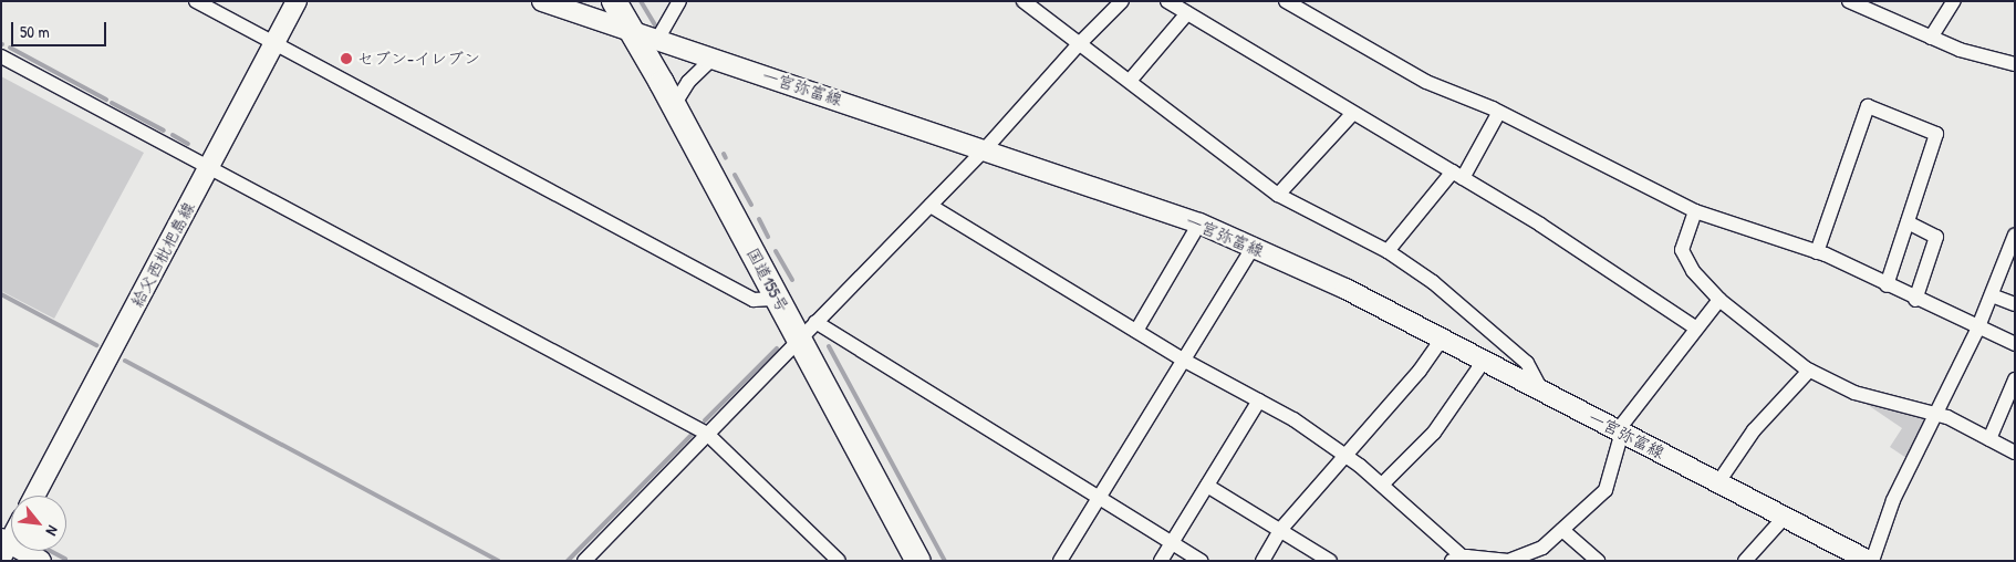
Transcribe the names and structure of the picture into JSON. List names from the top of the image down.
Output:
{
  "streets": {
    "highway": ["国道155号"],
    "main road": ["一宮弥富線", "給父西枇杷島線"]
  },
  "crossings": [
    ["一宮弥富線", "国道155号"]
  ],
  "places": ["セブン-イレブン"],
  "scale_bar": "50 m",
  "north": "bottom right"
}
